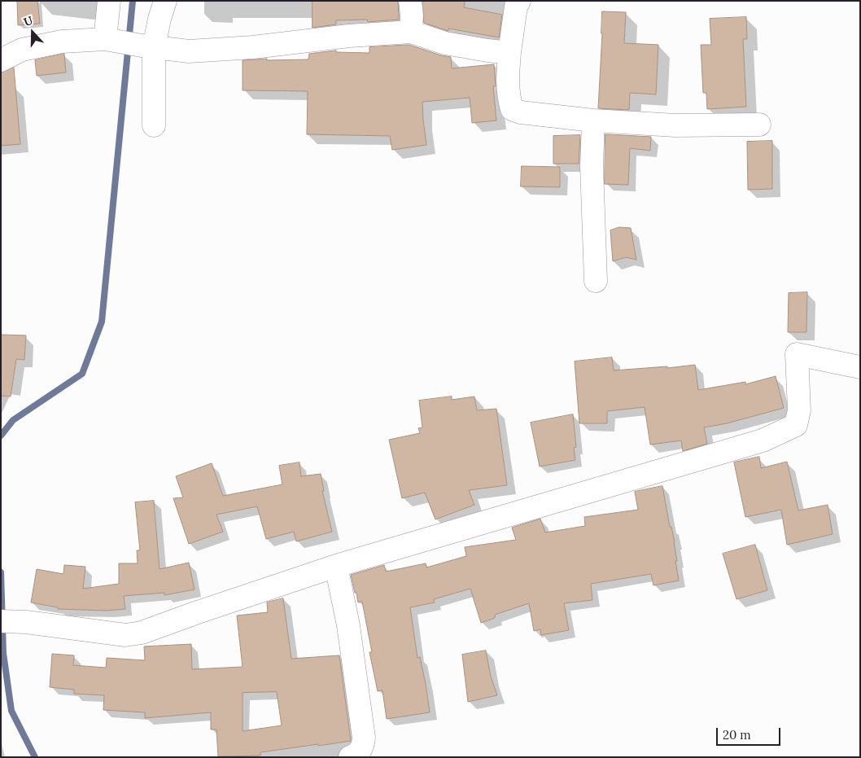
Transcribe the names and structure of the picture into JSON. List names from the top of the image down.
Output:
{
  "scale_bar": "20 m",
  "north": "top"
}
